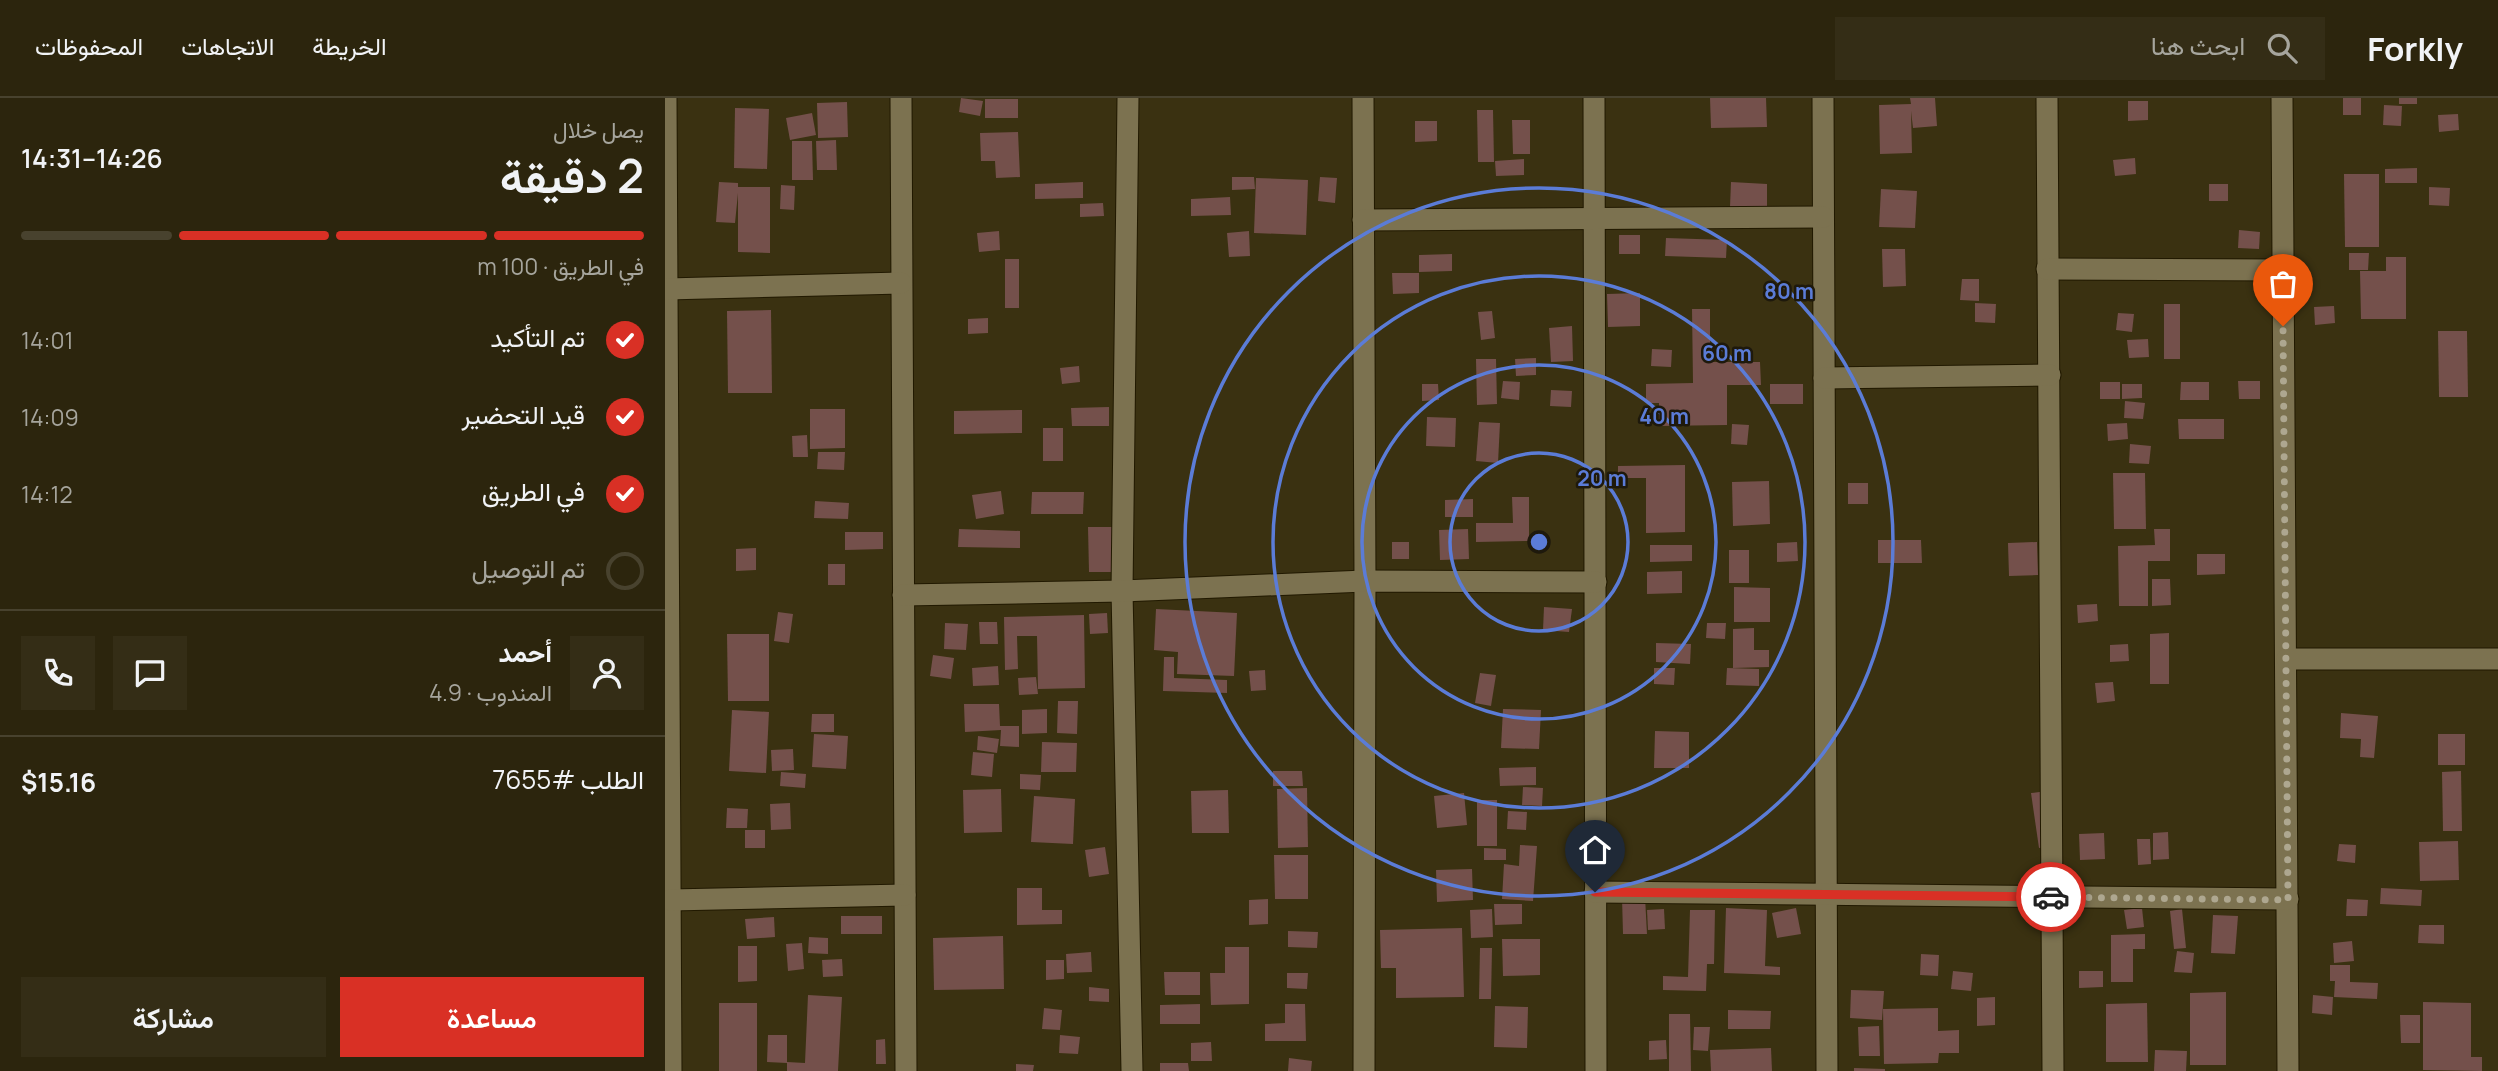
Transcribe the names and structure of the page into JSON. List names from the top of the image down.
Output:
{
  "page": {
    "header": "Forkly",
    "search": "ابحث هنا",
    "nav": ["الخريطة", "الاتجاهات", "المحفوظات"],
    "heading": ["2 دقيقة", "يصل خلال", "14:26–14:31"],
    "panel": [
      "أحمد",
      "المندوب · 4.9",
      "الطلب #7655",
      "$15.16"
    ],
    "bar": "في الطريق · 100 m",
    "list": [
      ["تم التأكيد", "14:01"],
      ["قيد التحضير", "14:09"],
      ["في الطريق", "14:12"],
      "تم التوصيل"
    ],
    "buttons": ["مساعدة", "مشاركة"]
  },
  "rings": [
    "80 m",
    "60 m",
    "40 m",
    "20 m"
  ]
}
